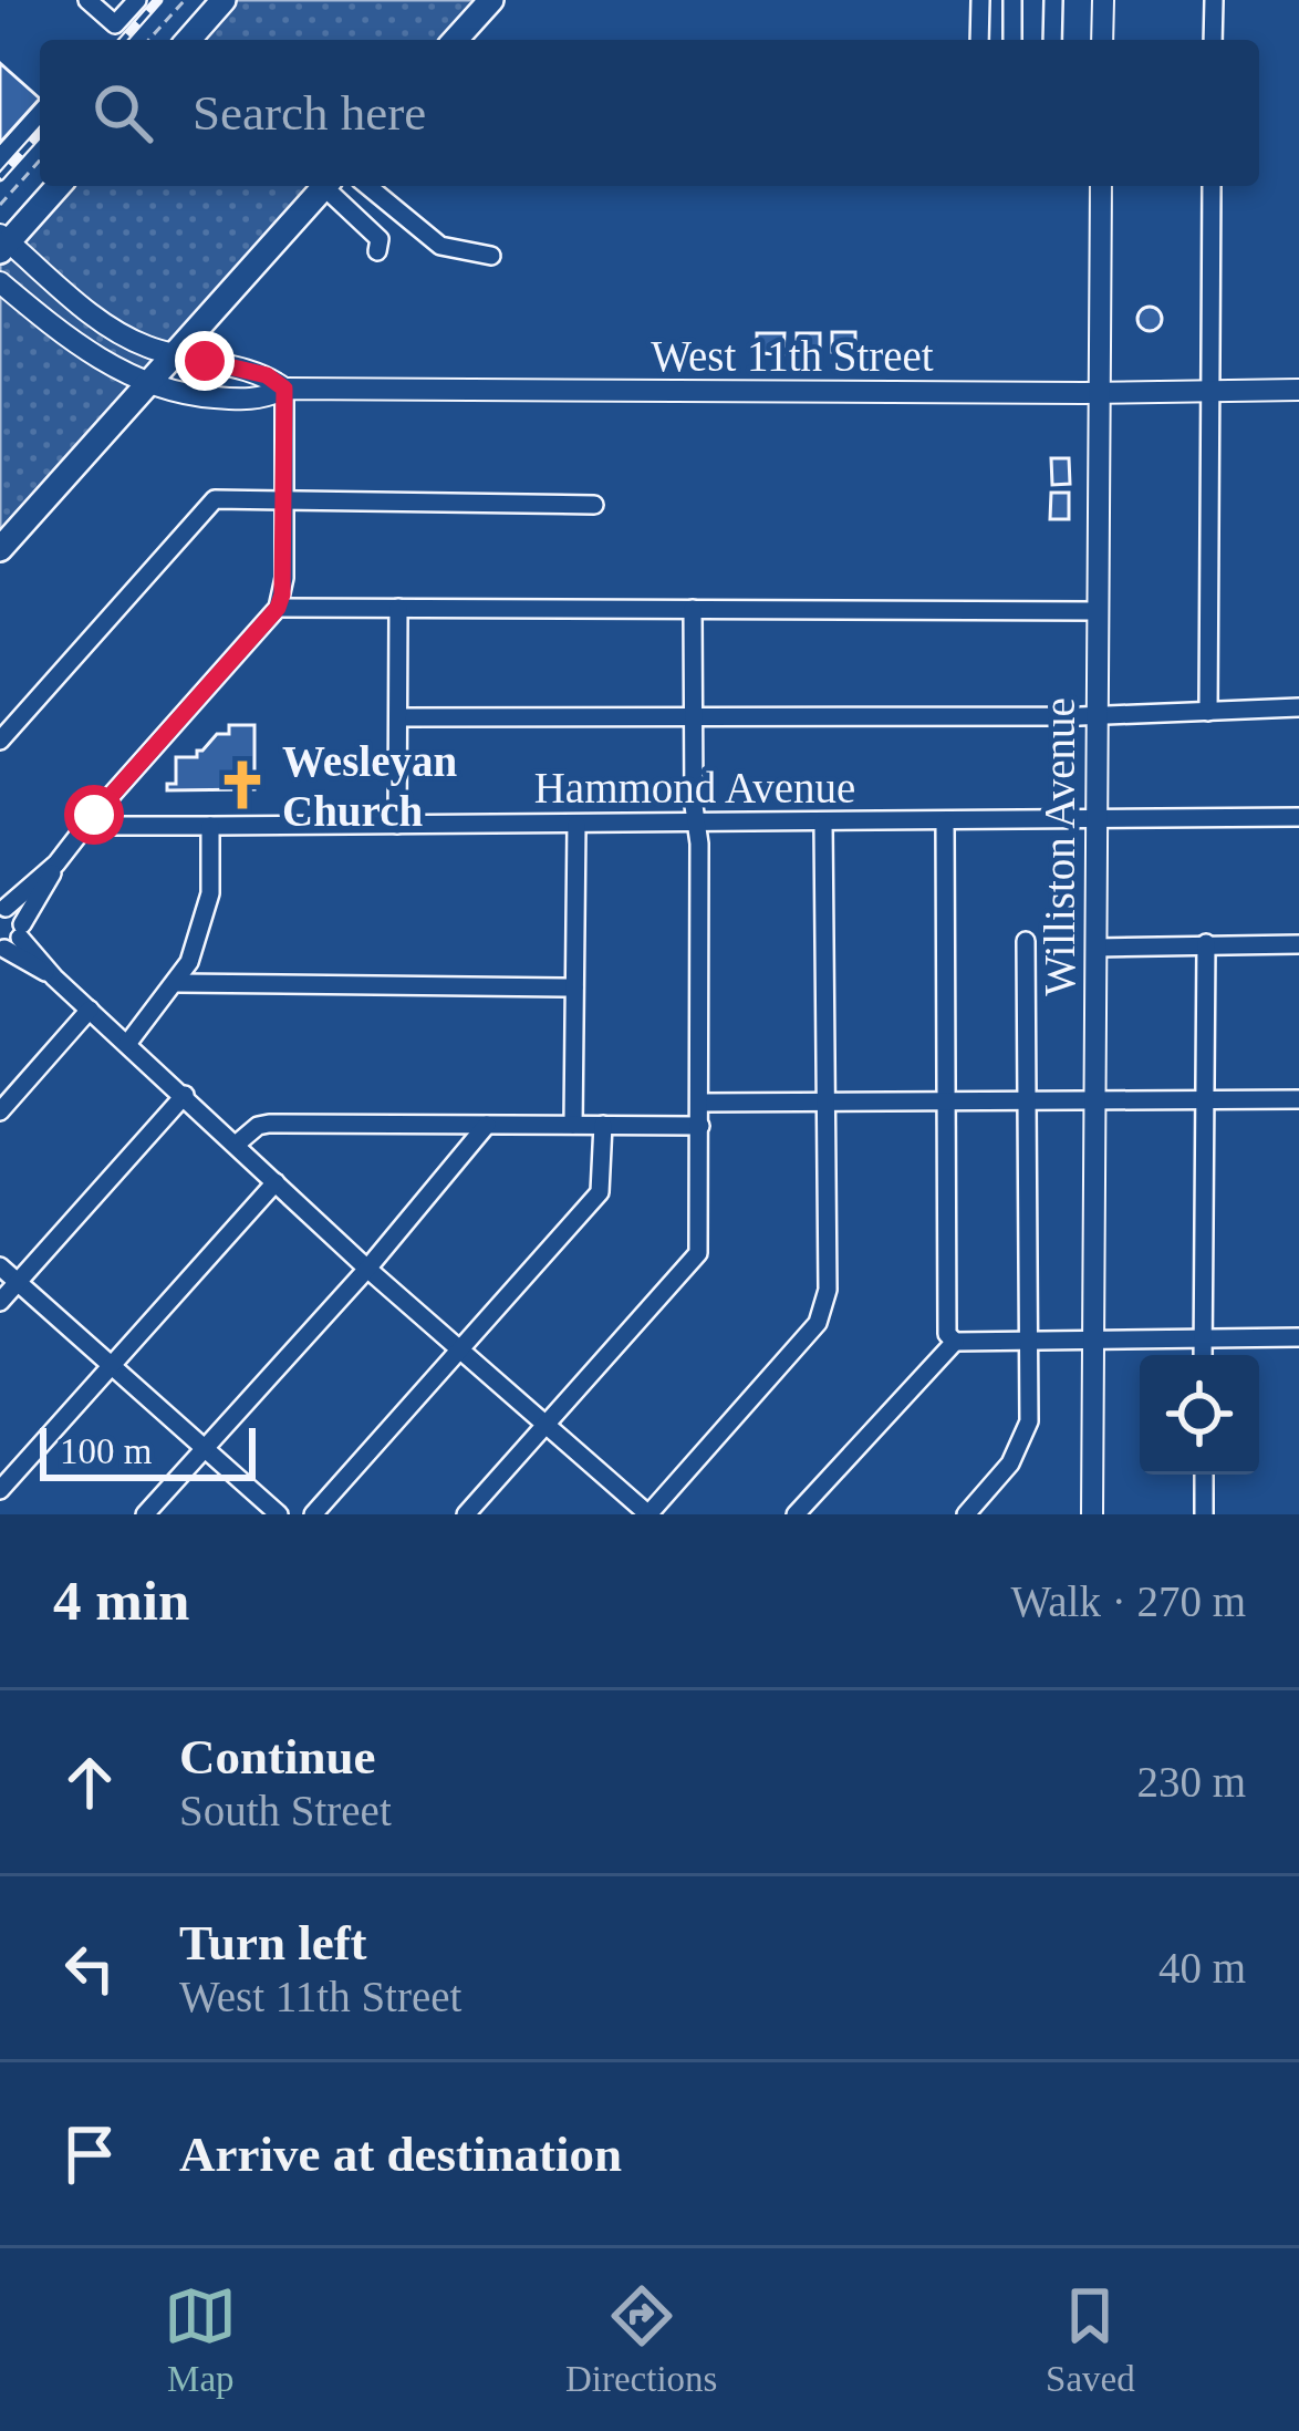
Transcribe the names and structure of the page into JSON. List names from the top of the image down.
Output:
{
  "streets": {
    "main road": ["West 11th Street", "Williston Avenue"],
    "street": ["Hammond Avenue"]
  },
  "crossings": [
    ["West 11th Street", "Williston Avenue"],
    ["Hammond Avenue", "Williston Avenue"]
  ],
  "places": {
    "church": ["Wesleyan Church"]
  },
  "scale_bar": "100 m",
  "page": {
    "search": "Search here",
    "scale": "100 m",
    "heading": ["4 min", "Walk · 270 m"],
    "list": [
      ["Continue", "South Street", "230 m"],
      ["Turn left", "West 11th Street", "40 m"],
      "Arrive at destination"
    ],
    "nav": ["Map", "Directions", "Saved"]
  }
}
